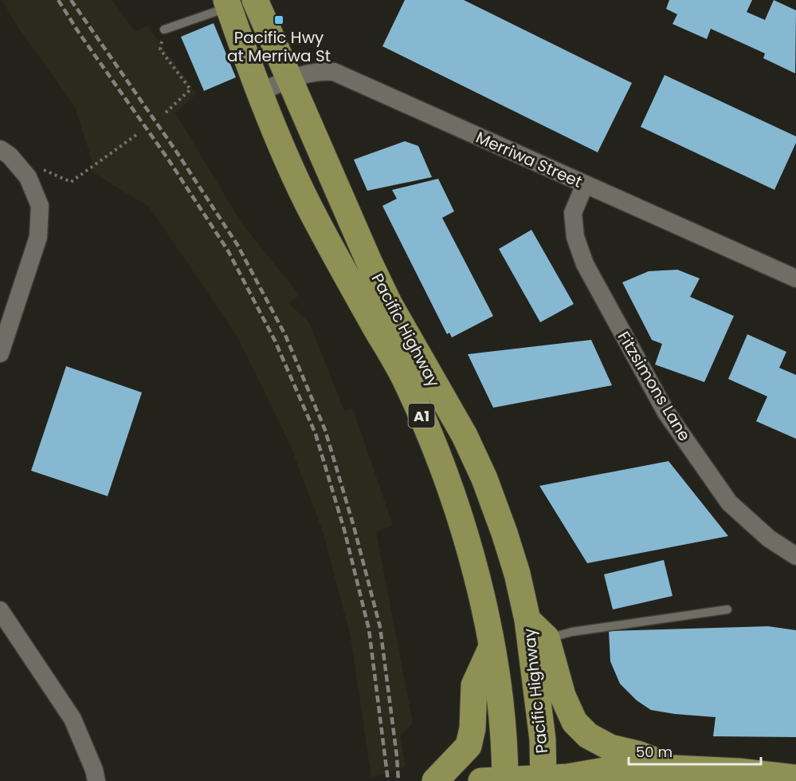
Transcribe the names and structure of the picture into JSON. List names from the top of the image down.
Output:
{
  "streets": {
    "highway": ["Pacific Highway", "A1"],
    "street": ["Merriwa Street", "Fitzsimons Lane"]
  },
  "crossings": [
    ["Merriwa Street", "Pacific Highway"],
    ["Merriwa Street", "Fitzsimons Lane"]
  ],
  "places": {
    "transit": ["Pacific Hwy at Merriwa St"]
  },
  "scale_bar": "50 m"
}
